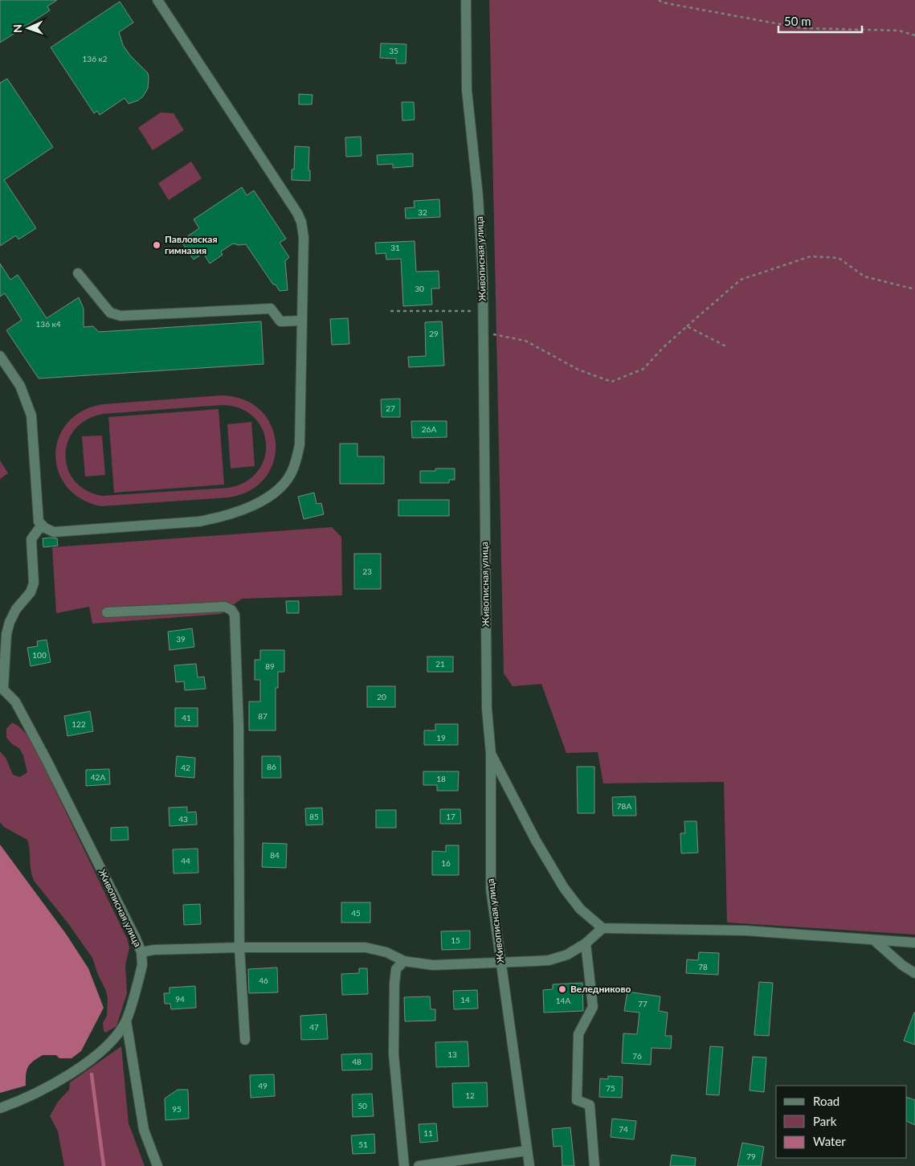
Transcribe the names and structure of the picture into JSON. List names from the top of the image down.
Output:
{
  "streets": {
    "street": ["Живописная улица"]
  },
  "places": ["Павловская гимназия", "Веледниково"],
  "house_numbers": [
    "35",
    "136 к2",
    "32",
    "31",
    "30",
    "136 к4",
    "29",
    "27",
    "26А",
    "23",
    "39",
    "100",
    "21",
    "89",
    "20",
    "87",
    "41",
    "122",
    "19",
    "86",
    "42",
    "42А",
    "18",
    "78А",
    "85",
    "17",
    "43",
    "84",
    "44",
    "16",
    "45",
    "15",
    "78",
    "46",
    "94",
    "14",
    "14А",
    "77",
    "47",
    "13",
    "76",
    "48",
    "49",
    "75",
    "12",
    "50",
    "95",
    "74",
    "11",
    "51",
    "79"
  ],
  "legend": ["Road", "Park", "Water"],
  "scale_bar": "50 m",
  "north": "left"
}
